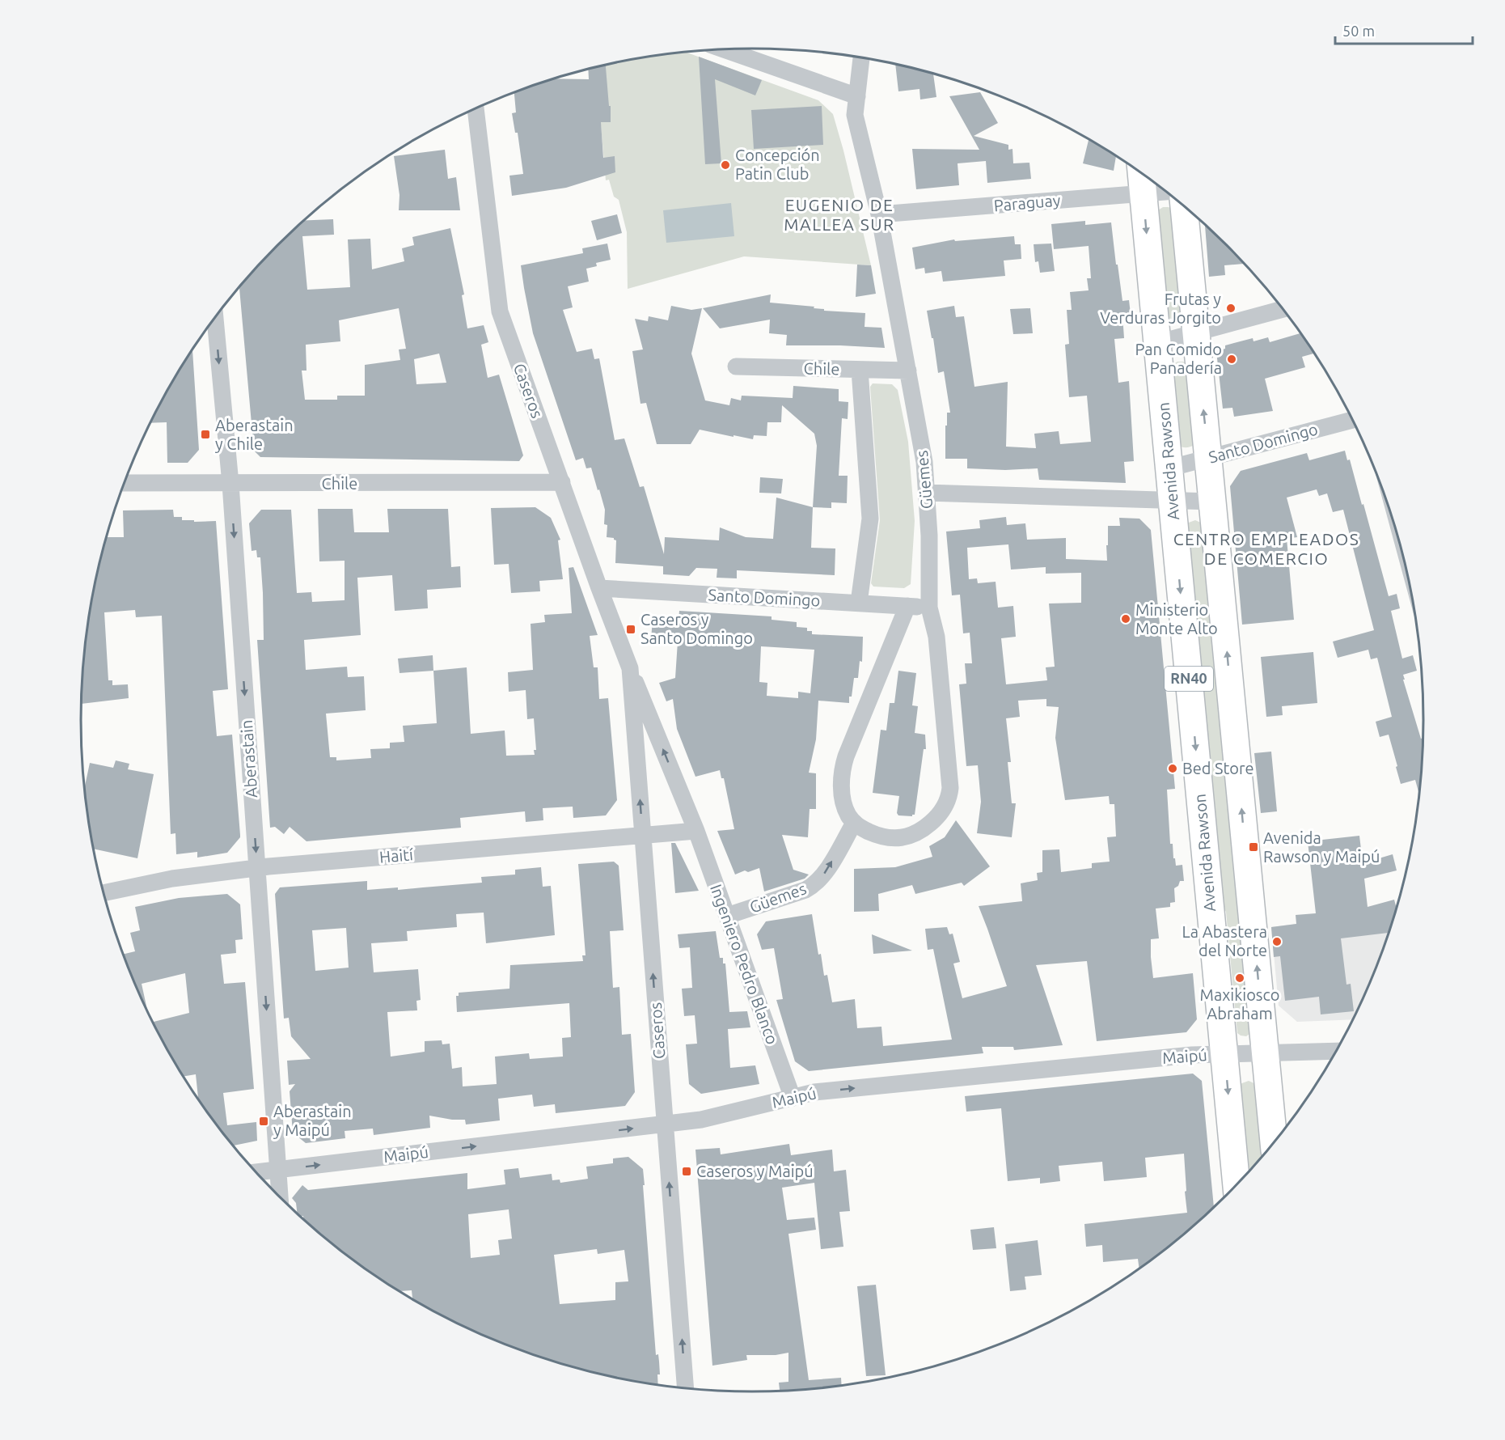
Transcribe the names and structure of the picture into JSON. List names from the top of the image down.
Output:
{
  "streets": {
    "main road": ["Avenida Rawson", "RN40"],
    "street": [
      "Paraguay",
      "Chile",
      "Caseros",
      "Santo Domingo",
      "Güemes",
      "Aberastain",
      "Haití",
      "Ingeniero Pedro Blanco",
      "Maipú"
    ]
  },
  "crossings": [
    ["Paraguay", "Avenida Rawson"],
    ["Paraguay", "Güemes"],
    ["Chile", "Caseros"],
    ["Chile", "Güemes"],
    ["Chile", "Aberastain"],
    ["Caseros", "Santo Domingo"],
    ["Caseros", "Haití"],
    ["Caseros", "Ingeniero Pedro Blanco"],
    ["Caseros", "Maipú"],
    ["Santo Domingo", "Avenida Rawson"],
    ["Santo Domingo", "Güemes"],
    ["Santo Domingo", "RN40"],
    ["Avenida Rawson", "Maipú"],
    ["Güemes", "Ingeniero Pedro Blanco"],
    ["RN40", "Maipú"],
    ["Aberastain", "Haití"],
    ["Aberastain", "Maipú"],
    ["Haití", "Ingeniero Pedro Blanco"],
    ["Ingeniero Pedro Blanco", "Maipú"]
  ],
  "one_way": ["Caseros", "Aberastain", "Maipú"],
  "districts": ["EUGENIO DE MALLEA SUR", "CENTRO EMPLEADOS DE COMERCIO"],
  "places": {
    "other": [
      "Concepción Patin Club",
      "Frutas y Verduras Jorgito",
      "Pan Comido Panadería",
      "Ministerio Monte Alto",
      "Bed Store",
      "La Abastera del Norte",
      "Maxikiosco Abraham"
    ],
    "transit": [
      "Aberastain y Chile",
      "Caseros y Santo Domingo",
      "Avenida Rawson y Maipú",
      "Aberastain y Maipú",
      "Caseros y Maipú"
    ]
  },
  "scale_bar": "50 m"
}
